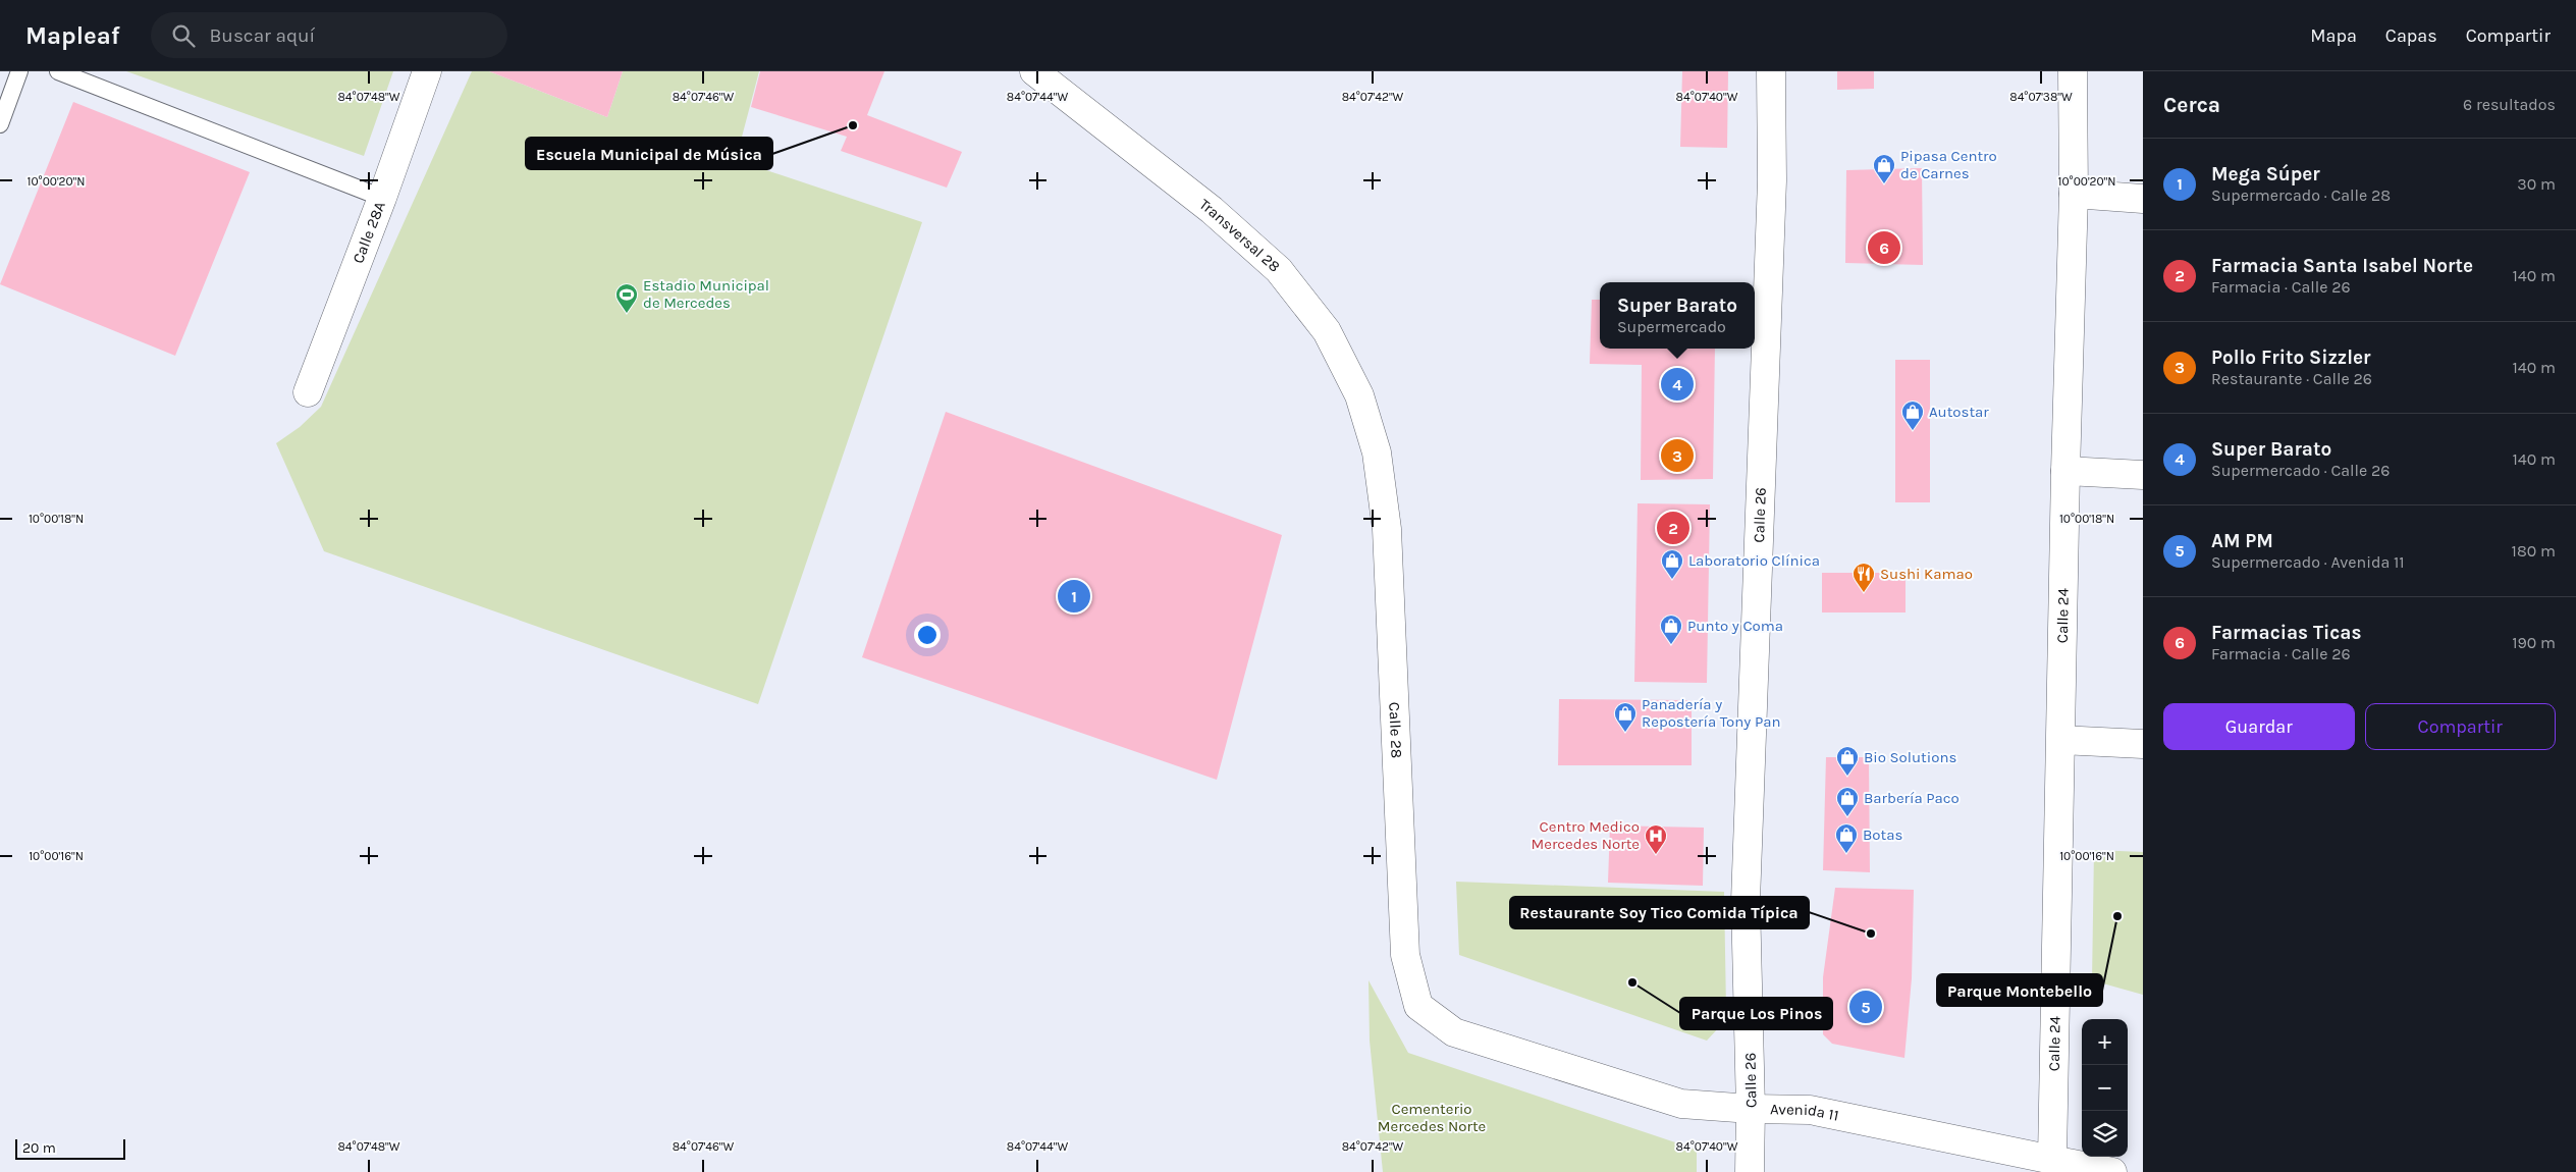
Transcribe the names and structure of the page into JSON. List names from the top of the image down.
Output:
{
  "streets": {
    "street": [
      "Calle 28A",
      "Transversal 28",
      "Calle 26",
      "Calle 24",
      "Calle 28",
      "Avenida 11"
    ]
  },
  "crossings": [
    ["Transversal 28", "Calle 28"],
    ["Calle 26", "Avenida 11"],
    ["Calle 24", "Avenida 11"],
    ["Calle 28", "Avenida 11"]
  ],
  "parks": ["Cementerio Mercedes Norte"],
  "places": {
    "other": [
      "Escuela Municipal de Música",
      "Parque Montebello",
      "Restaurante Soy Tico Comida Típica",
      "Parque Los Pinos"
    ],
    "shop": [
      "Pipasa Centro de Carnes",
      "Autostar",
      "Laboratorio Clínica",
      "Punto y Coma",
      "Panadería y Repostería Tony Pan",
      "Bio Solutions",
      "Barbería Paco",
      "Botas"
    ],
    "sports": ["Estadio Municipal de Mercedes"],
    "restaurant": ["Sushi Kamao"],
    "hospital": ["Centro Medico Mercedes Norte"]
  },
  "scale_bar": "20 m",
  "page": {
    "header": "Mapleaf",
    "search": "Buscar aquí",
    "nav": ["Mapa", "Capas", "Compartir"],
    "heading": ["Cerca", "6 resultados"],
    "list": [
      {
        "mark": "1",
        "name": "Mega Súper",
        "note": "Supermercado · Calle 28",
        "value": "30 m"
      },
      {
        "mark": "2",
        "name": "Farmacia Santa Isabel Norte",
        "note": "Farmacia · Calle 26",
        "value": "140 m"
      },
      {
        "mark": "3",
        "name": "Pollo Frito Sizzler",
        "note": "Restaurante · Calle 26",
        "value": "140 m"
      },
      {
        "mark": "4",
        "name": "Super Barato",
        "note": "Supermercado · Calle 26",
        "value": "140 m"
      },
      {
        "mark": "5",
        "name": "AM PM",
        "note": "Supermercado · Avenida 11",
        "value": "180 m"
      },
      {
        "mark": "6",
        "name": "Farmacias Ticas",
        "note": "Farmacia · Calle 26",
        "value": "190 m"
      }
    ],
    "pins": [
      "6",
      "4",
      "3",
      "2",
      "1",
      "5"
    ],
    "popup": ["Super Barato", "Supermercado"],
    "buttons": ["Guardar", "Compartir"],
    "map_buttons": ["+", "−"],
    "scale": "20 m"
  },
  "coordinates": [
    "84°07'48\"W",
    "84°07'46\"W",
    "84°07'44\"W",
    "84°07'42\"W",
    "84°07'40\"W",
    "84°07'38\"W",
    "10°00'20\"N",
    "10°00'18\"N",
    "10°00'16\"N"
  ]
}
